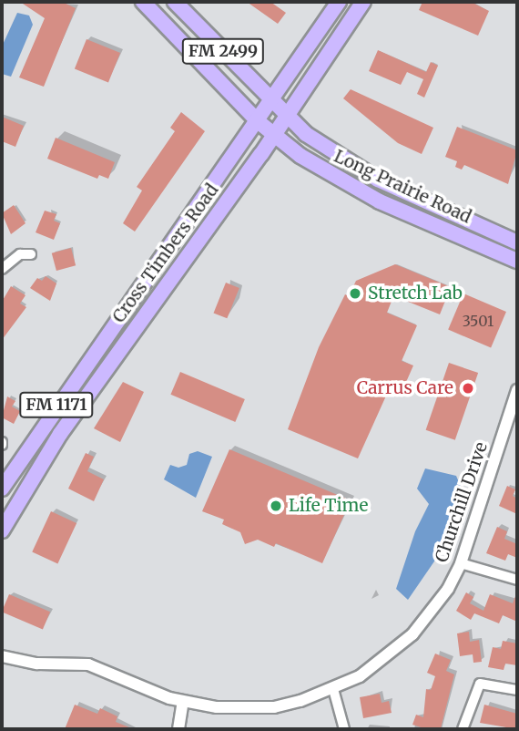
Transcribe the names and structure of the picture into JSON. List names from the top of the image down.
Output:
{
  "streets": {
    "main road": [
      "FM 2499",
      "Long Prairie Road",
      "Cross Timbers Road",
      "FM 1171"
    ],
    "street": ["Churchill Drive"]
  },
  "crossings": [
    ["Long Prairie Road", "Cross Timbers Road"]
  ],
  "places": ["Stretch Lab", "Carrus Care", "Life Time"],
  "house_numbers": ["3501"]
}
